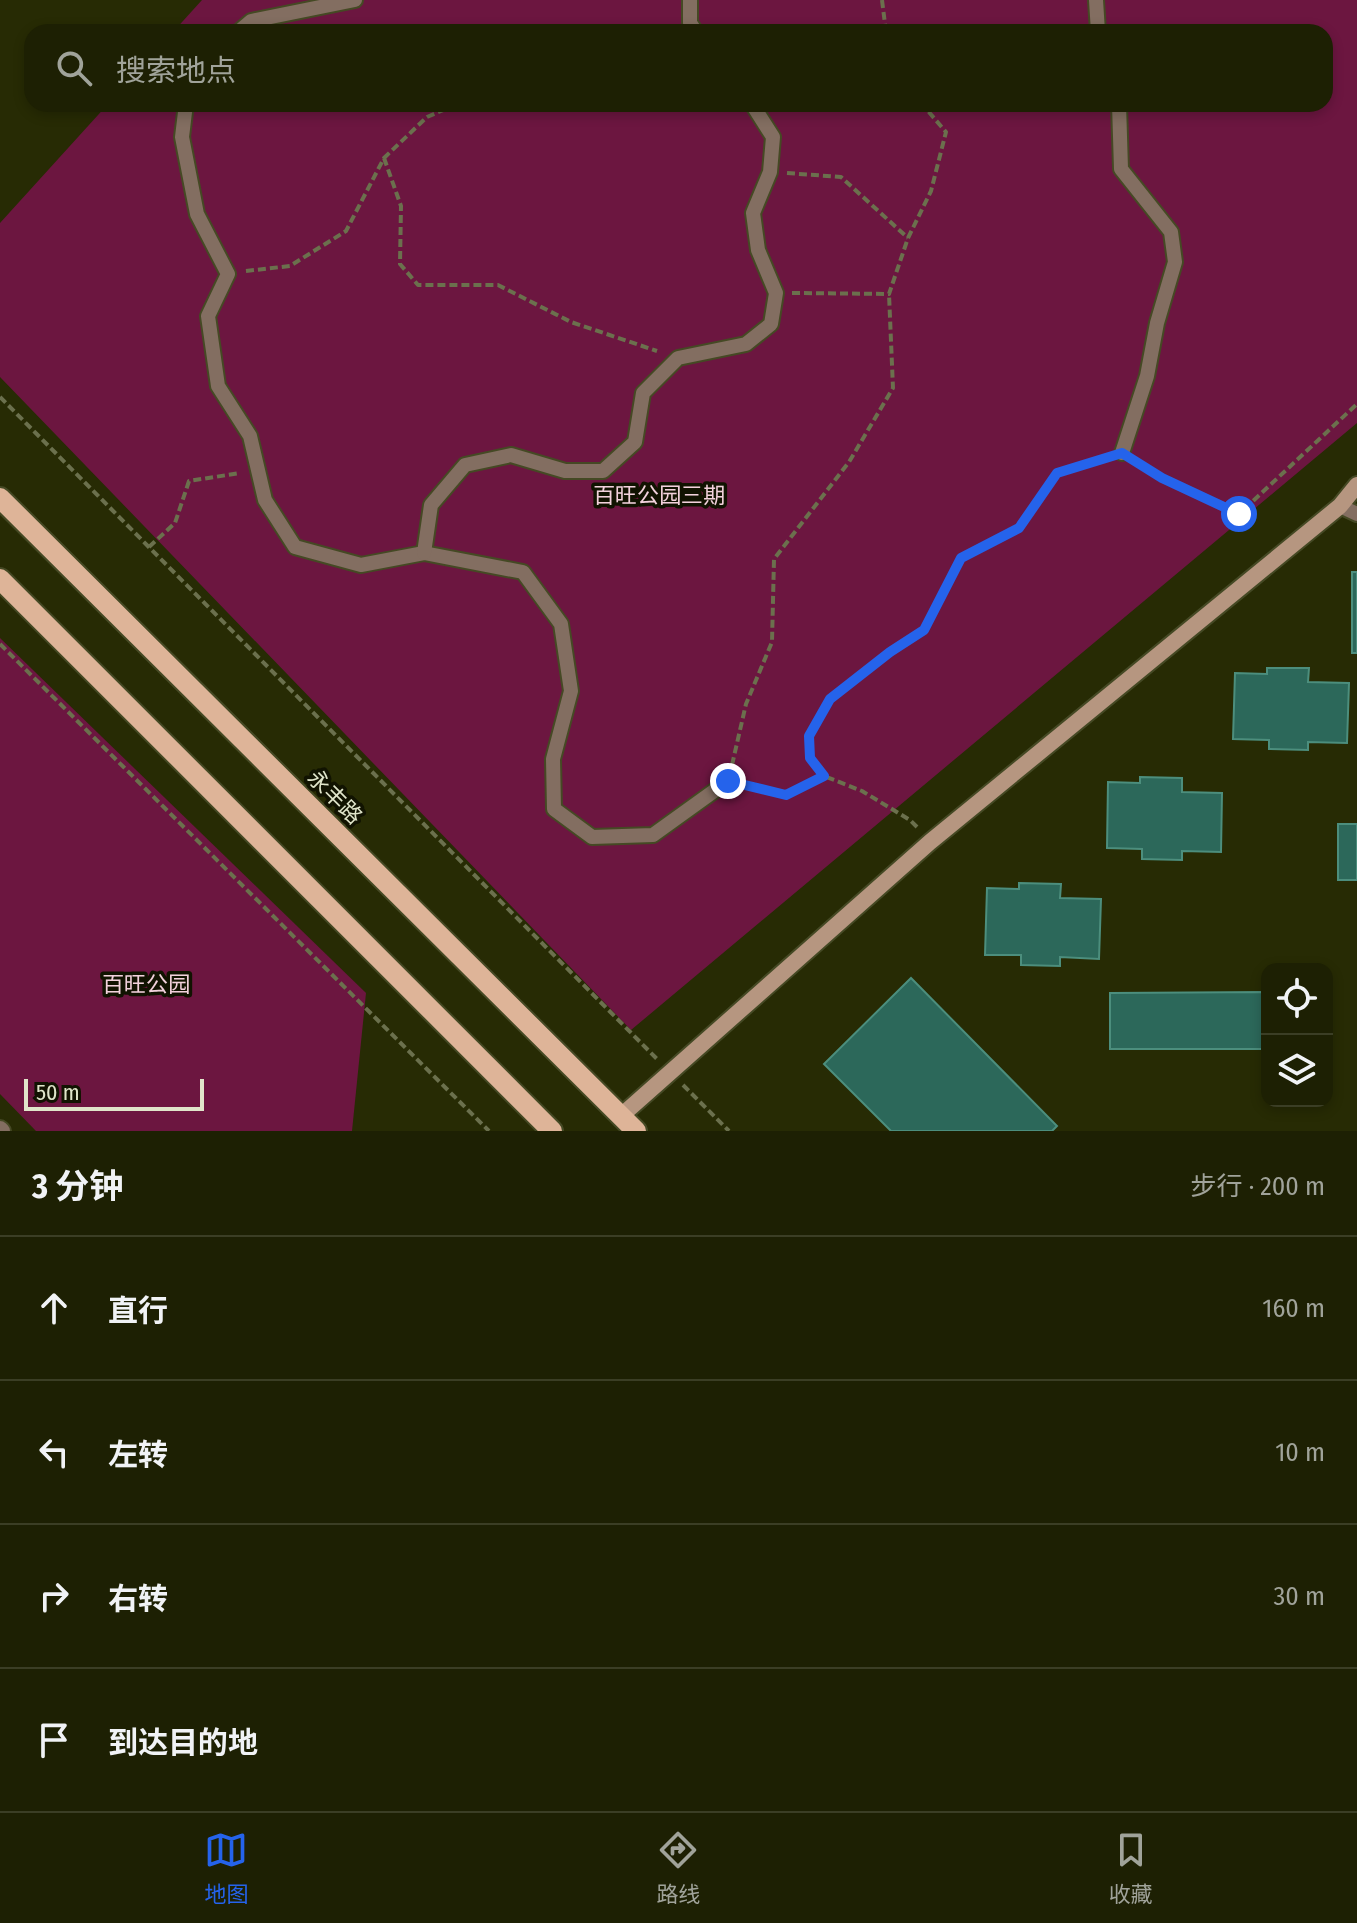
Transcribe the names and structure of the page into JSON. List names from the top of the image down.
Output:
{
  "streets": {
    "main road": ["永丰路"]
  },
  "parks": ["百旺公园三期", "百旺公园"],
  "scale_bar": "50 m",
  "page": {
    "search": "搜索地点",
    "scale": "50 m",
    "heading": ["3 分钟", "步行 · 200 m"],
    "list": [
      ["直行", "160 m"],
      ["左转", "10 m"],
      ["右转", "30 m"],
      "到达目的地"
    ],
    "nav": ["地图", "路线", "收藏"]
  }
}
